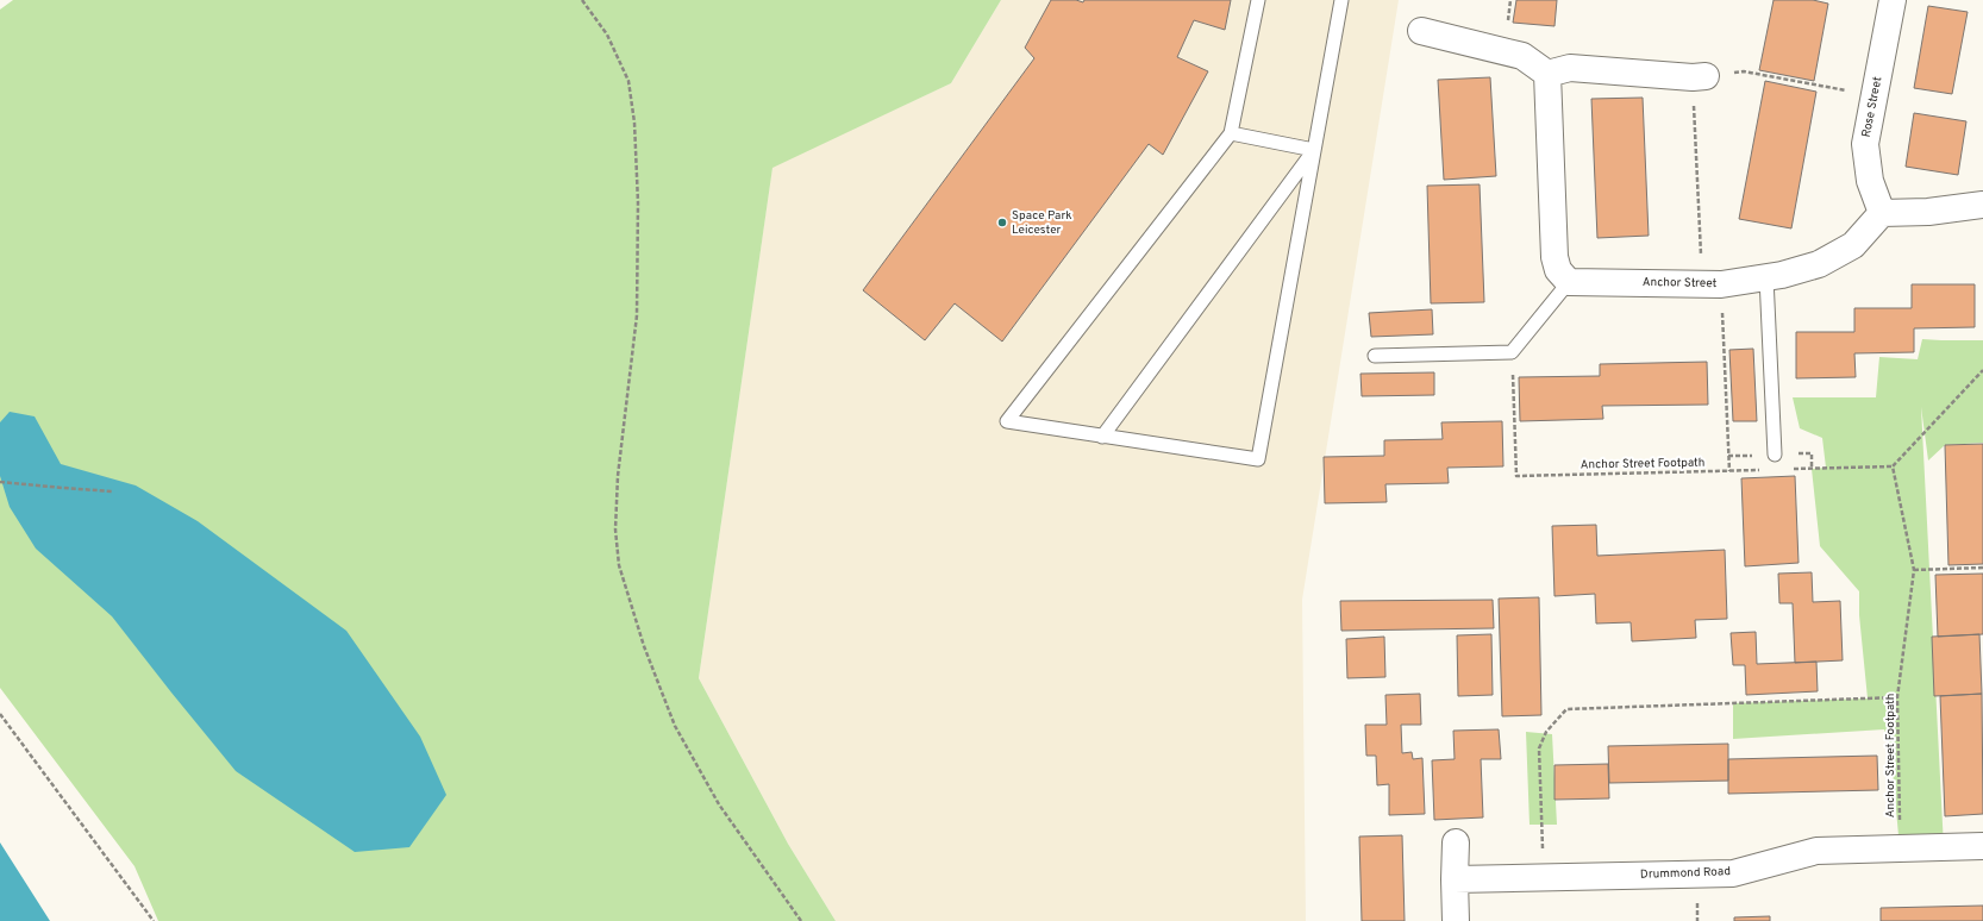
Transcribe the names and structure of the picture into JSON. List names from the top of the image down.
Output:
{
  "streets": {
    "street": ["Rose Street", "Anchor Street", "Drummond Road"],
    "path": ["Anchor Street Footpath"]
  },
  "crossings": [
    ["Rose Street", "Anchor Street"],
    ["Anchor Street Footpath", "Drummond Road"]
  ],
  "places": ["Space Park Leicester"]
}
